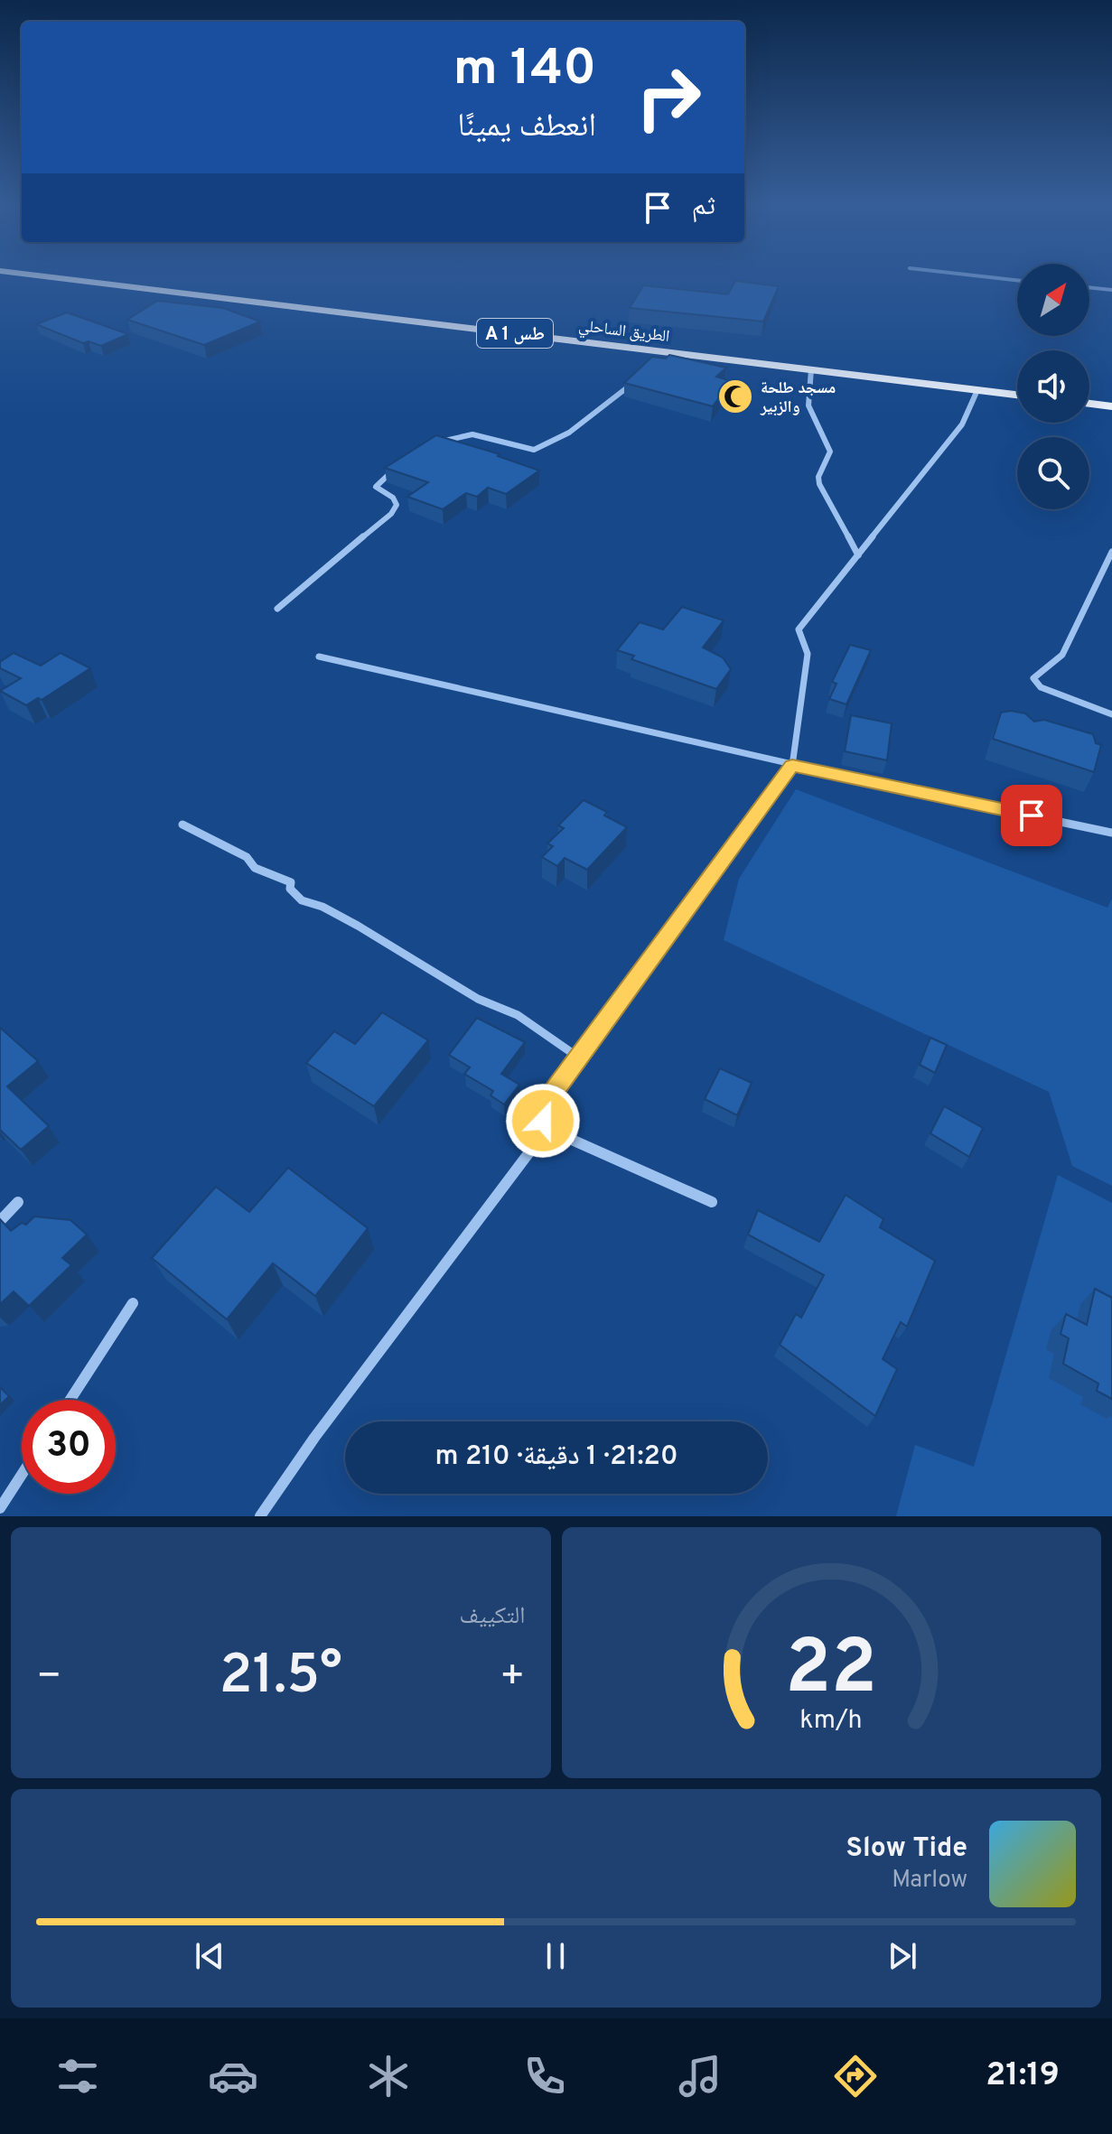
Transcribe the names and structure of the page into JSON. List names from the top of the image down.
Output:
{
  "streets": {
    "highway": ["الطريق الساحلي", "A 1 طس"]
  },
  "places": {
    "mosque": ["مسجد طلحة والزبير"]
  },
  "north": "top right",
  "page": {
    "turn": ["140 m", "انعطف يمينًا"],
    "then": "ثم",
    "limit": "30",
    "trip": "21:20 · 1 دقيقة · 210 m",
    "tile": "التكييف",
    "heat": ["−", "21.5°", "+"],
    "song": ["Slow Tide", "Marlow"],
    "tabs": "21:19",
    "gauge": ["22", "km/h"]
  }
}
